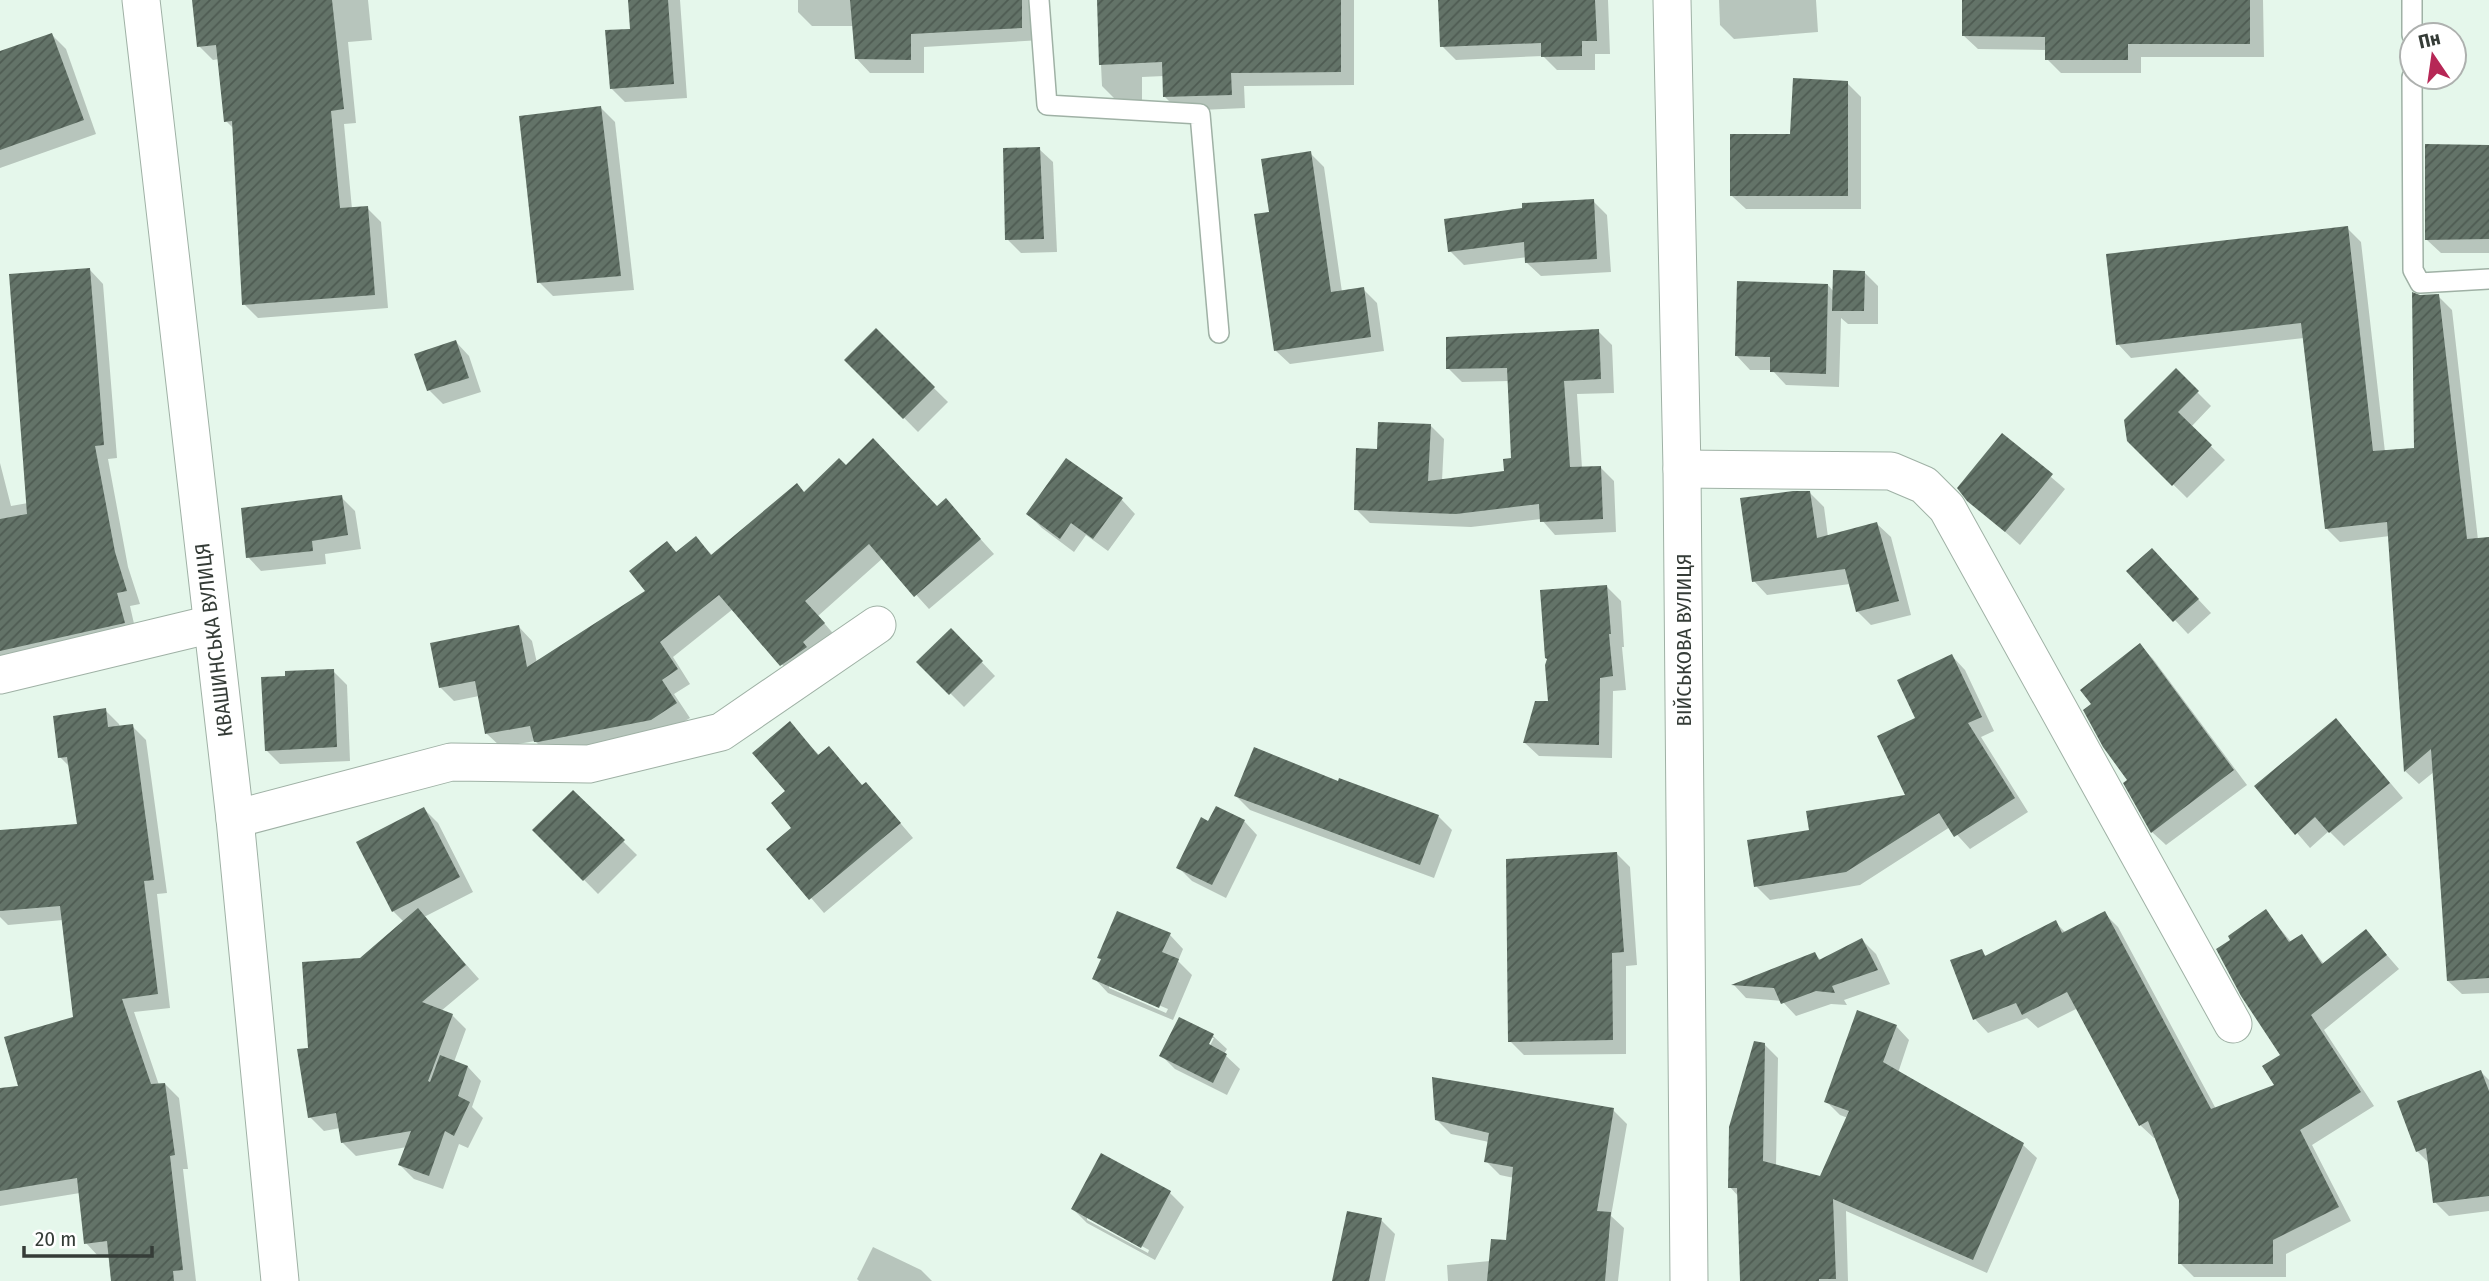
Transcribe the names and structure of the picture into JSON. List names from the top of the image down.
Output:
{
  "streets": {
    "street": ["КВАШИНСЬКА ВУЛИЦЯ", "ВІЙСЬКОВА ВУЛИЦЯ"]
  },
  "scale_bar": "20 m",
  "north": "top"
}
